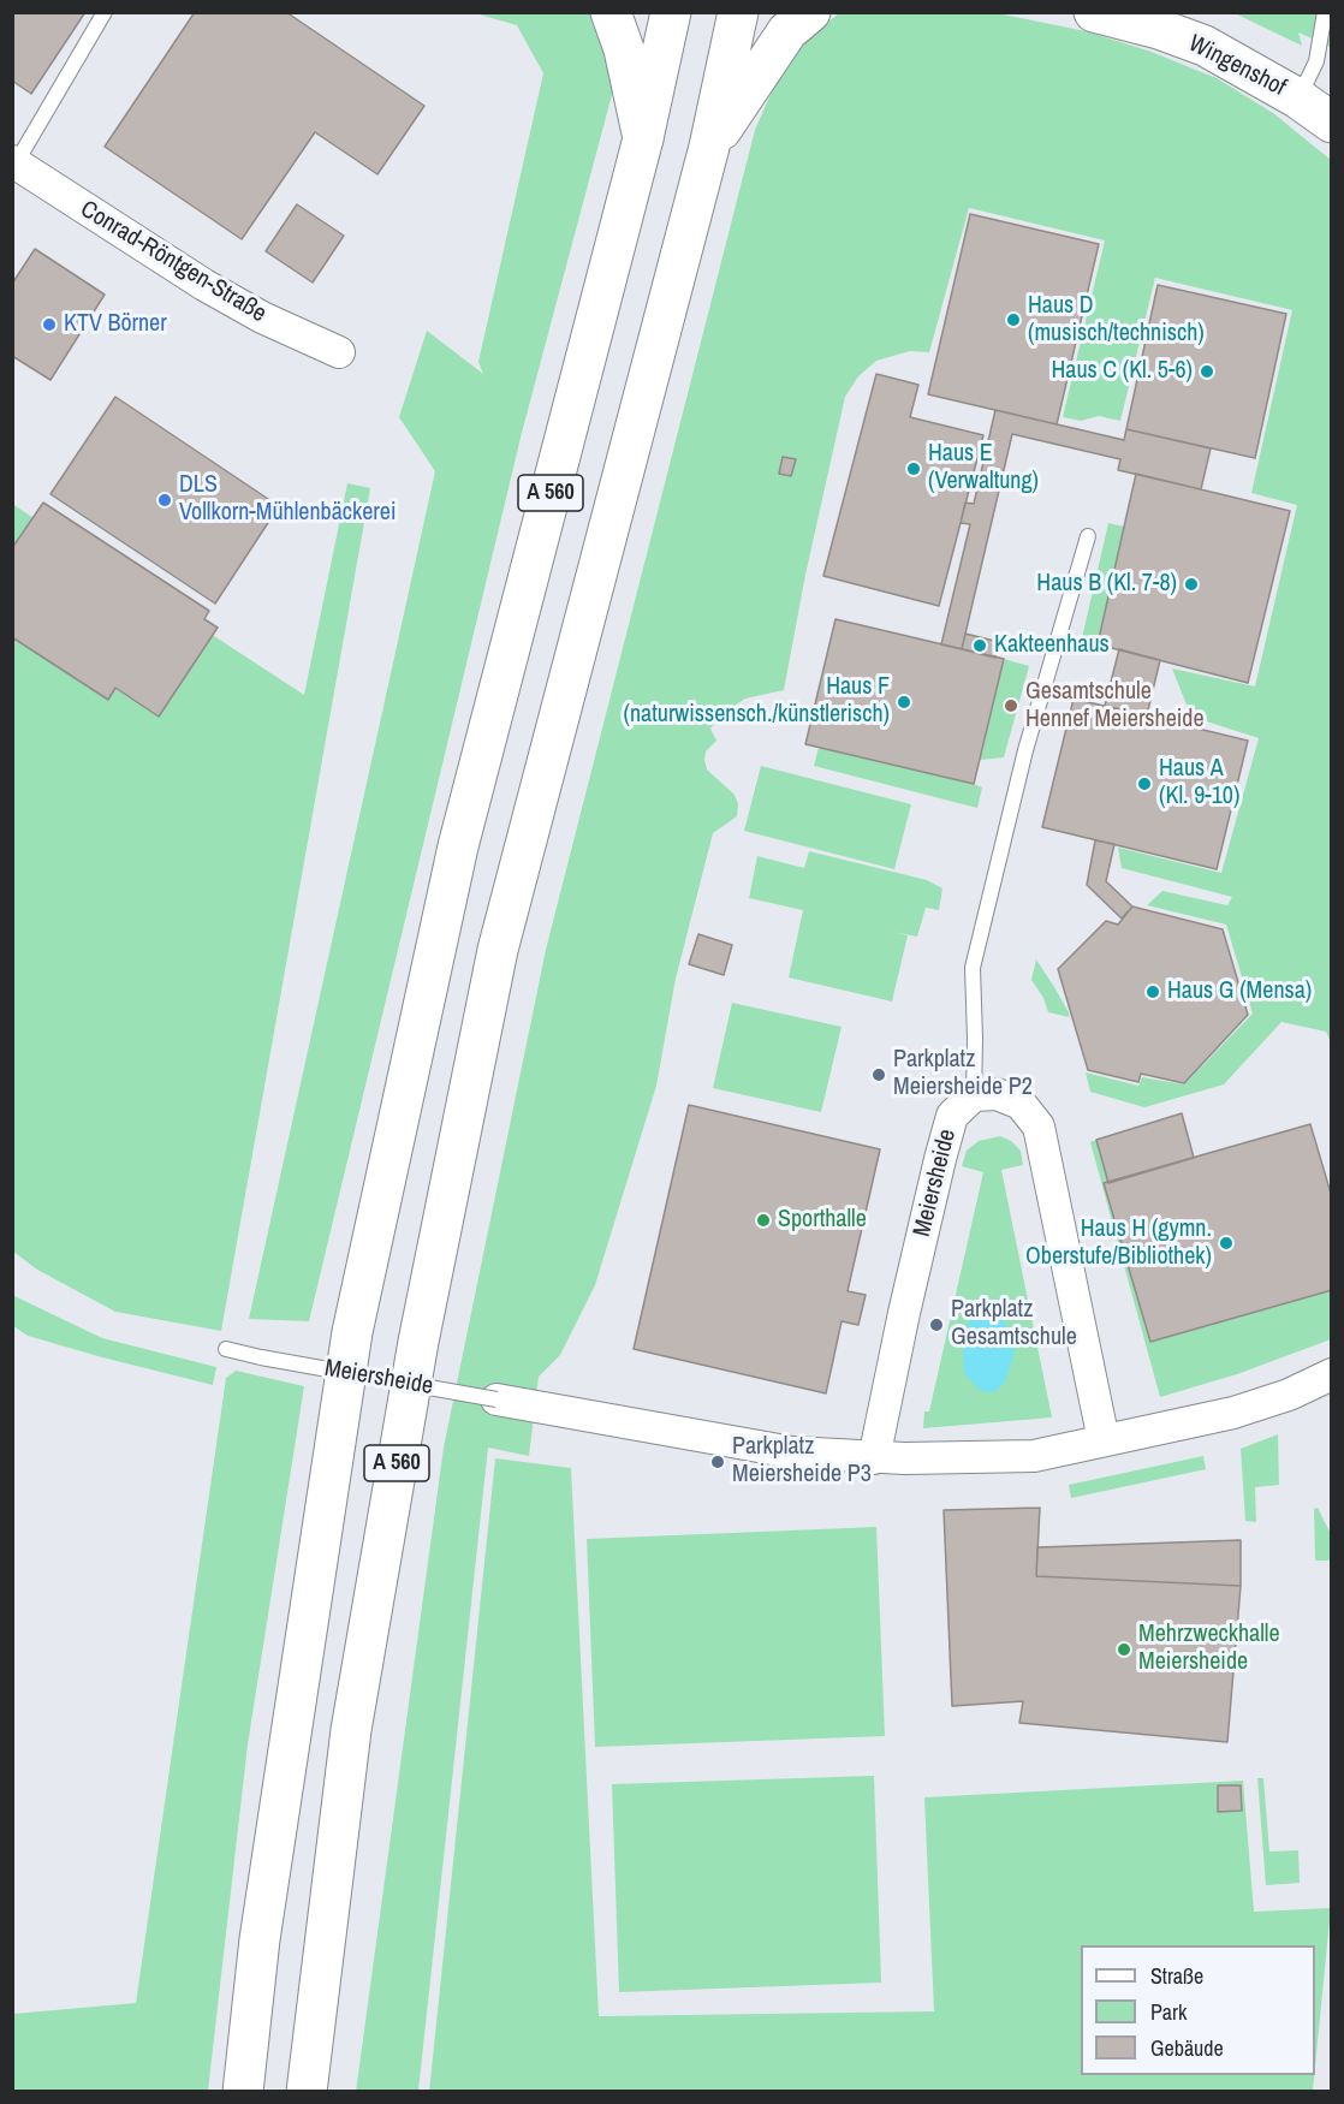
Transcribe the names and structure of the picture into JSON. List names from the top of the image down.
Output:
{
  "streets": {
    "main road": ["Wingenshof", "A 560"],
    "street": ["Conrad-Röntgen-Straße", "Meiersheide"]
  },
  "places": [
    "Haus D (musisch/technisch)",
    "KTV Börner",
    "Haus C (Kl. 5-6)",
    "Haus E (Verwaltung)",
    "DLS Vollkorn-Mühlenbäckerei",
    "Haus B (Kl. 7-8)",
    "Kakteenhaus",
    "Haus F (naturwissensch./künstlerisch)",
    "Gesamtschule Hennef Meiersheide",
    "Haus A (Kl. 9-10)",
    "Haus G (Mensa)",
    "Parkplatz Meiersheide P2",
    "Sporthalle",
    "Haus H (gymn. Oberstufe/Bibliothek)",
    "Parkplatz Gesamtschule",
    "Parkplatz Meiersheide P3",
    "Mehrzweckhalle Meiersheide"
  ],
  "legend": ["Straße", "Park", "Gebäude"]
}
